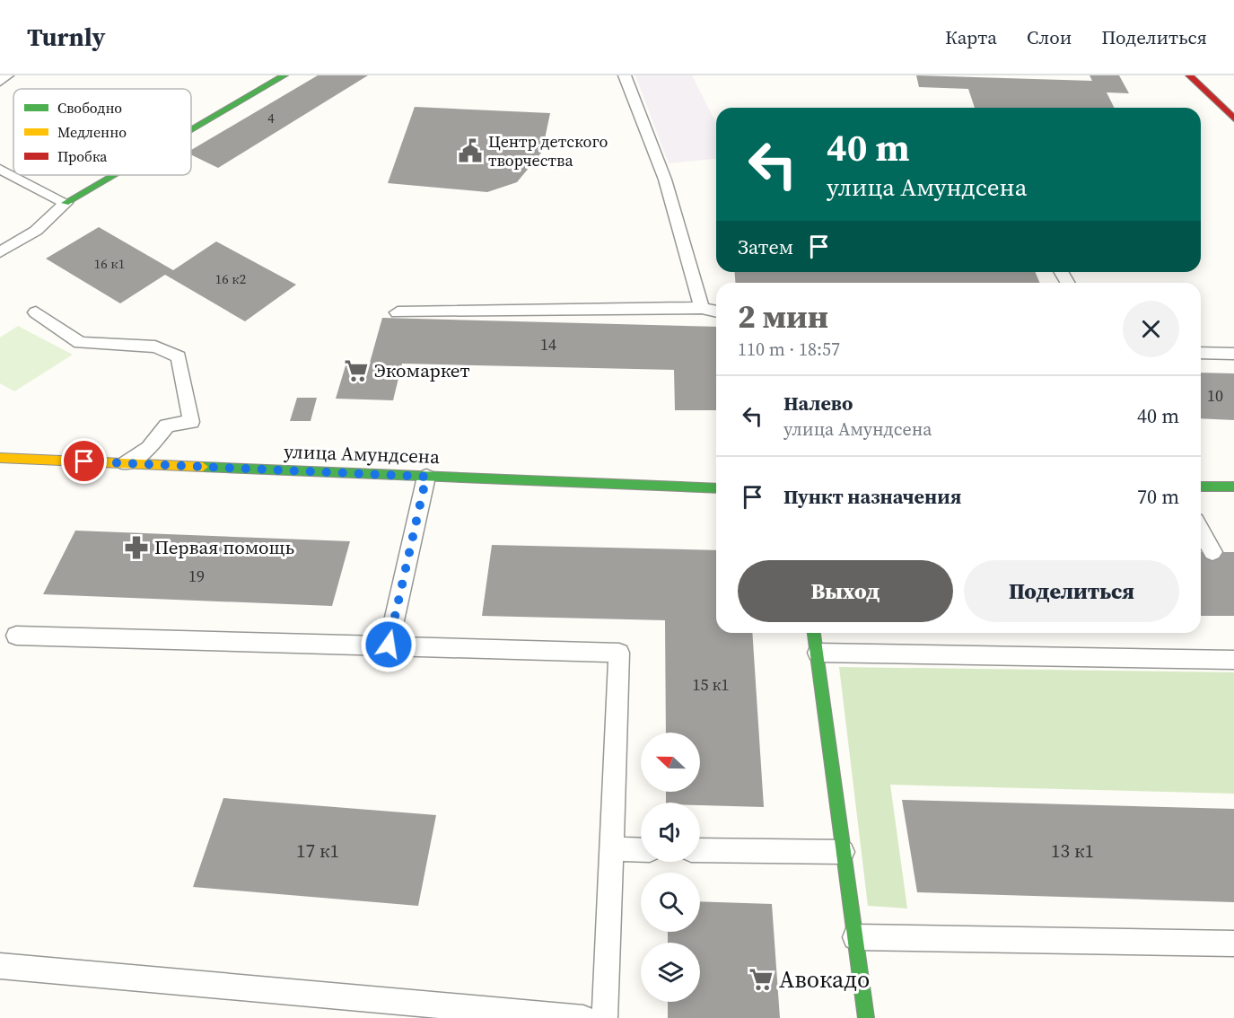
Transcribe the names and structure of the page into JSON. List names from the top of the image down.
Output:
{
  "streets": {
    "street": ["улица Амундсена"]
  },
  "places": {
    "public building": ["Центр детского творчества"],
    "supermarket": ["Экомаркет", "Авокадо"],
    "pharmacy": ["Первая помощь"]
  },
  "house_numbers": [
    "4",
    "16 к1",
    "16 к2",
    "14",
    "10",
    "19",
    "15 к1",
    "17 к1",
    "13 к1"
  ],
  "legend": ["Свободно", "Медленно", "Пробка"],
  "north": "left",
  "page": {
    "header": "Turnly",
    "nav": ["Карта", "Слои", "Поделиться"],
    "turn": ["40 m", "улица Амундсена"],
    "then": "Затем",
    "heading": ["2 мин", "110 m · 18:57"],
    "list": [
      {
        "name": "Налево",
        "note": "улица Амундсена",
        "value": "40 m"
      },
      {
        "name": "Пункт назначения",
        "value": "70 m"
      }
    ],
    "buttons": ["Выход", "Поделиться"]
  }
}
